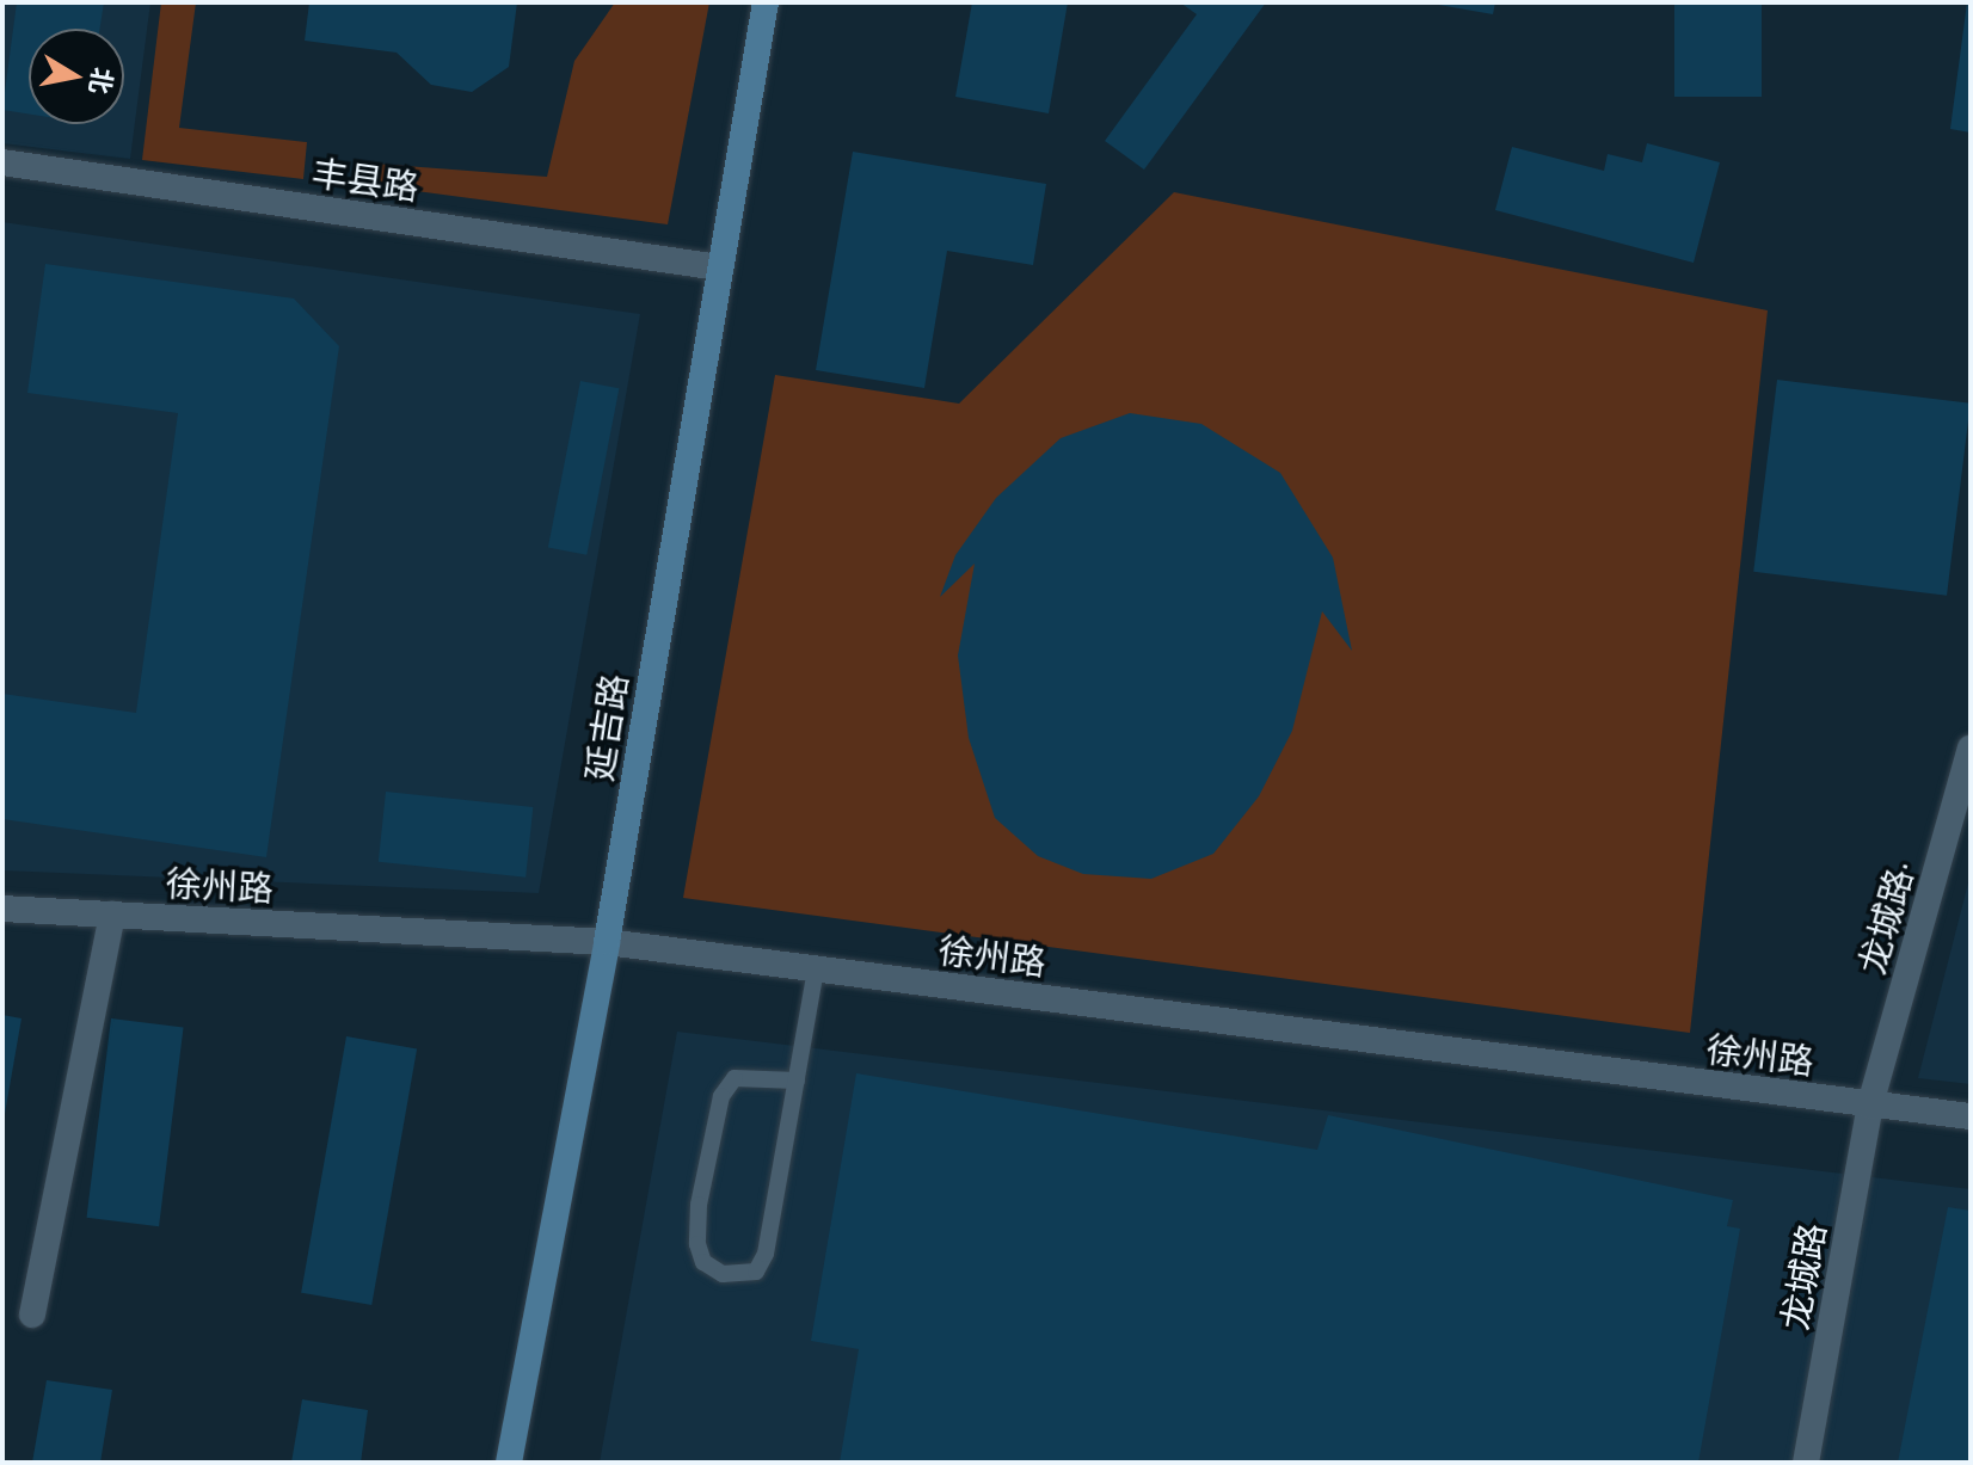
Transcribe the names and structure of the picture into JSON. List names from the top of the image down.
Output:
{
  "streets": {
    "main road": ["延吉路"],
    "street": [
      "丰县路",
      "徐州路",
      "龙城路·",
      "龙城路"
    ]
  },
  "crossings": [
    ["丰县路", "延吉路"],
    ["延吉路", "徐州路"],
    ["徐州路", "龙城路·"],
    ["徐州路", "龙城路"],
    ["龙城路·", "龙城路"]
  ],
  "north": "right"
}
